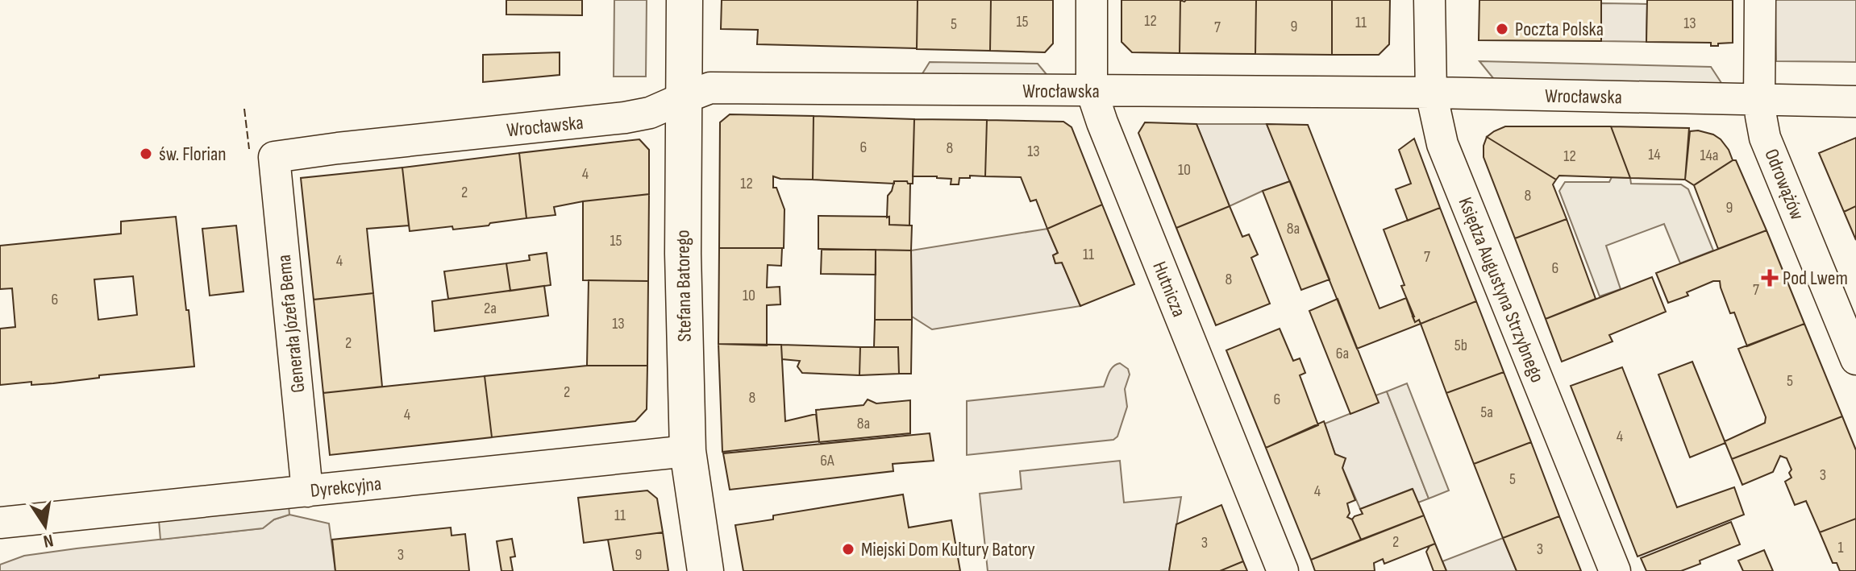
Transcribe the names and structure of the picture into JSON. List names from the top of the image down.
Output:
{
  "streets": {
    "street": [
      "Wrocławska",
      "Odrowążów",
      "Stefana Batorego",
      "Hutnicza",
      "Księdza Augustyna Strzybnego",
      "Generała Józefa Bema",
      "Dyrekcyjna"
    ]
  },
  "crossings": [
    ["Wrocławska", "Odrowążów"],
    ["Wrocławska", "Stefana Batorego"],
    ["Wrocławska", "Hutnicza"],
    ["Wrocławska", "Księdza Augustyna Strzybnego"],
    ["Wrocławska", "Generała Józefa Bema"],
    ["Stefana Batorego", "Dyrekcyjna"],
    ["Generała Józefa Bema", "Dyrekcyjna"]
  ],
  "places": {
    "other": ["Poczta Polska", "św. Florian", "Miejski Dom Kultury Batory"],
    "health": ["Pod Lwem"]
  },
  "house_numbers": [
    "12",
    "15",
    "11",
    "13",
    "5",
    "9",
    "7",
    "6",
    "8",
    "13",
    "14",
    "14a",
    "12",
    "10",
    "4",
    "12",
    "2",
    "8",
    "9",
    "8a",
    "15",
    "11",
    "7",
    "4",
    "6",
    "8",
    "7",
    "10",
    "6",
    "2a",
    "13",
    "2",
    "5b",
    "6a",
    "5",
    "2",
    "8",
    "6",
    "5a",
    "4",
    "8a",
    "4",
    "6A",
    "3",
    "5",
    "4",
    "11",
    "2",
    "3",
    "1",
    "3",
    "3",
    "9"
  ],
  "north": "bottom"
}
